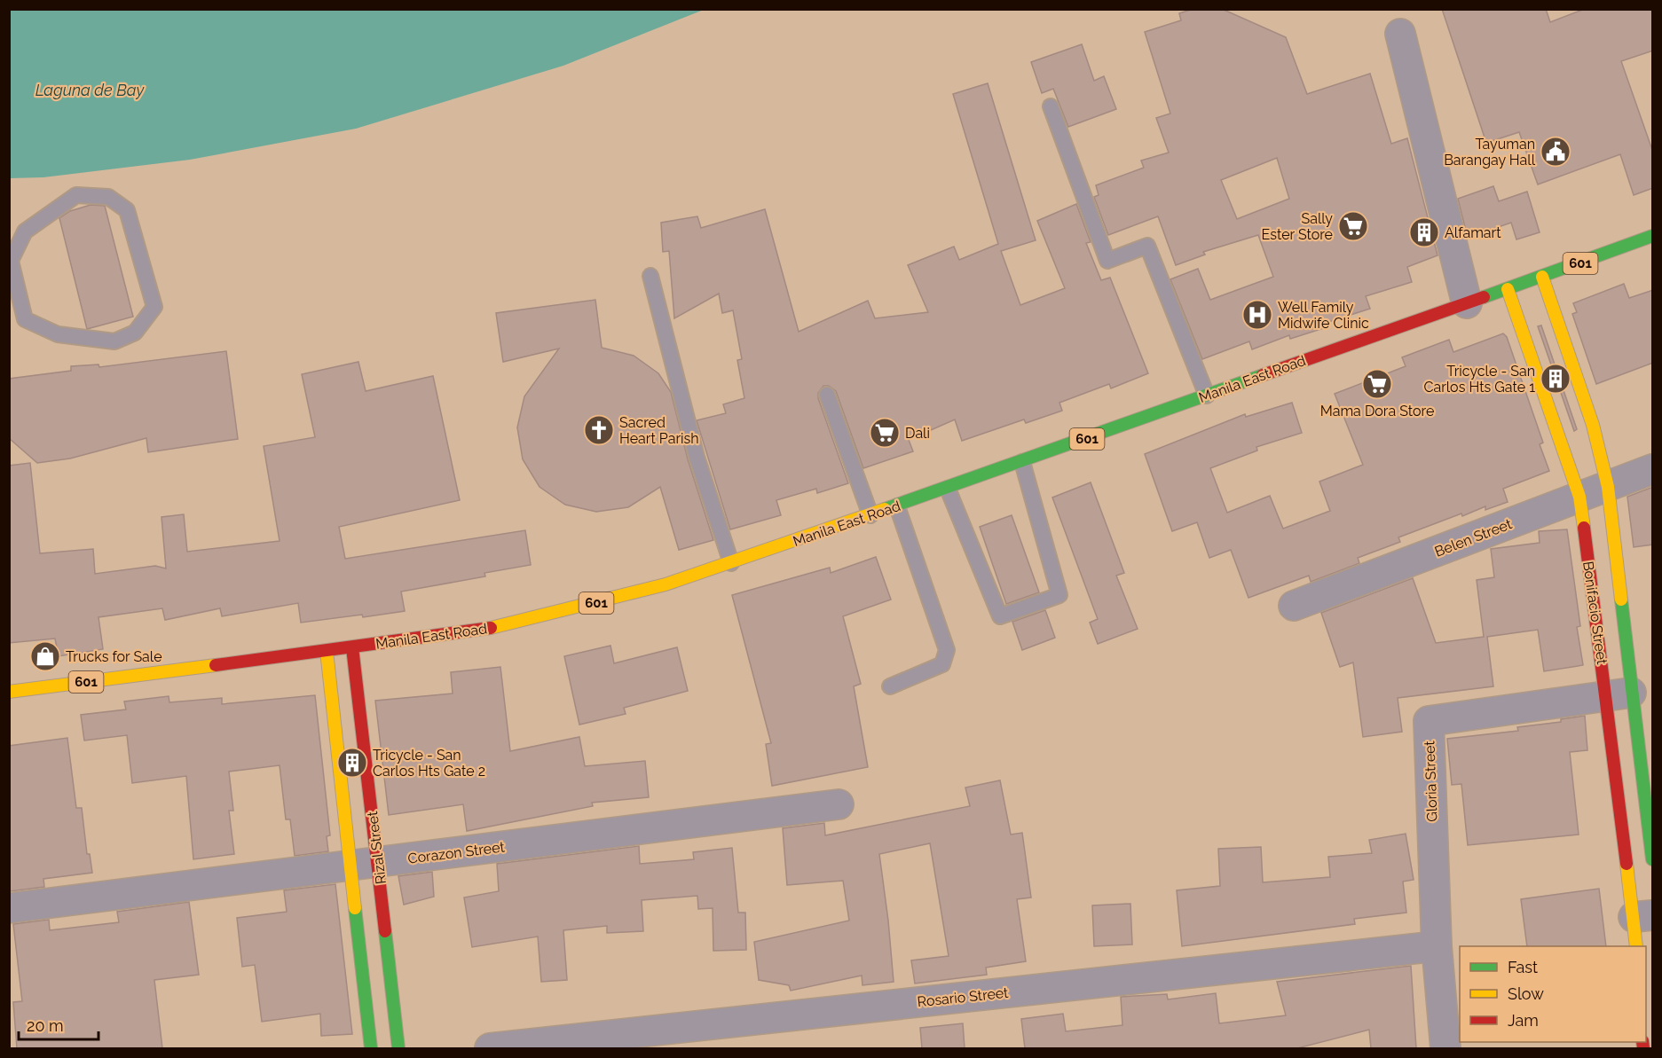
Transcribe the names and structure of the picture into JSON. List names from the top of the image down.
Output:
{
  "streets": {
    "street": [
      "601",
      "Manila East Road",
      "Belen Street",
      "Bonifacio Street",
      "Gloria Street",
      "Rizal Street",
      "Corazon Street",
      "Rosario Street"
    ]
  },
  "crossings": [
    ["Manila East Road", "Bonifacio Street"],
    ["Manila East Road", "Rizal Street"],
    ["Belen Street", "Bonifacio Street"],
    ["Bonifacio Street", "Gloria Street"],
    ["Gloria Street", "Rosario Street"],
    ["Rizal Street", "Corazon Street"]
  ],
  "water": ["Laguna de Bay"],
  "places": {
    "public building": ["Tayuman Barangay Hall"],
    "supermarket": ["Sally Ester Store", "Mama Dora Store", "Dali"],
    "building": ["Alfamart", "Tricycle - San Carlos Hts Gate 1", "Tricycle - San Carlos Hts Gate 2"],
    "hospital": ["Well Family Midwife Clinic"],
    "church": ["Sacred Heart Parish"],
    "shop": ["Trucks for Sale"]
  },
  "legend": ["Fast", "Slow", "Jam"],
  "scale_bar": "20 m"
}
